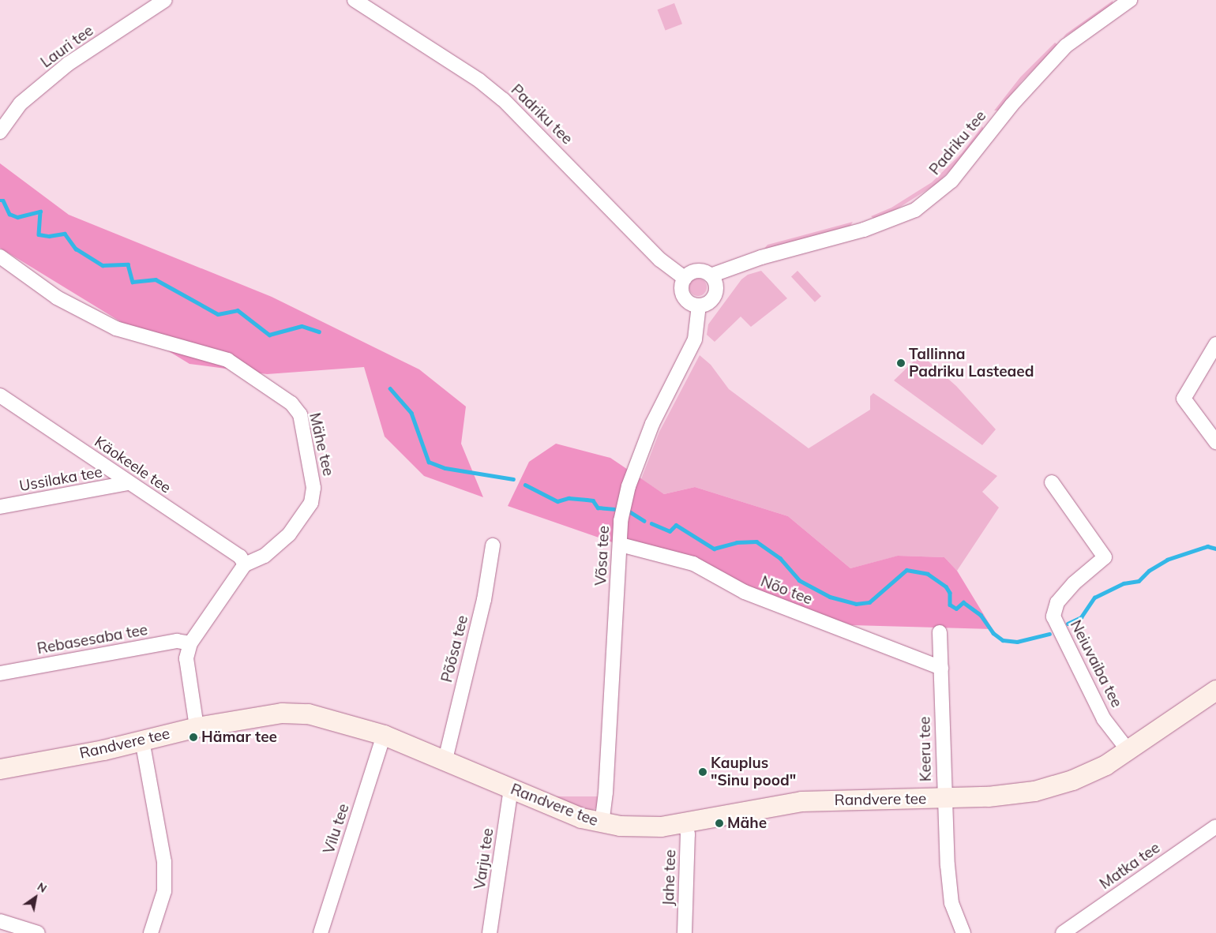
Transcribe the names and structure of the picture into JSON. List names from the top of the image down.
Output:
{
  "streets": {
    "main road": ["Randvere tee"],
    "street": [
      "Lauri tee",
      "Padriku tee",
      "Mähe tee",
      "Käokeele tee",
      "Ussilaka tee",
      "Võsa tee",
      "Nõo tee",
      "Rebasesaba tee",
      "Põõsa tee",
      "Neiuvaiba tee",
      "Keeru tee",
      "Vilu tee",
      "Varju tee",
      "Matka tee",
      "Jahe tee"
    ]
  },
  "crossings": [
    ["Padriku tee", "Võsa tee"],
    ["Mähe tee", "Käokeele tee"],
    ["Käokeele tee", "Ussilaka tee"],
    ["Võsa tee", "Nõo tee"],
    ["Võsa tee", "Randvere tee"],
    ["Nõo tee", "Keeru tee"],
    ["Põõsa tee", "Randvere tee"],
    ["Neiuvaiba tee", "Randvere tee"],
    ["Randvere tee", "Keeru tee"],
    ["Randvere tee", "Vilu tee"],
    ["Randvere tee", "Varju tee"],
    ["Randvere tee", "Jahe tee"]
  ],
  "places": [
    "Tallinna Padriku Lasteaed",
    "Hämar tee",
    "Kauplus \"Sinu pood\"",
    "Mähe"
  ],
  "north": "top right"
}
